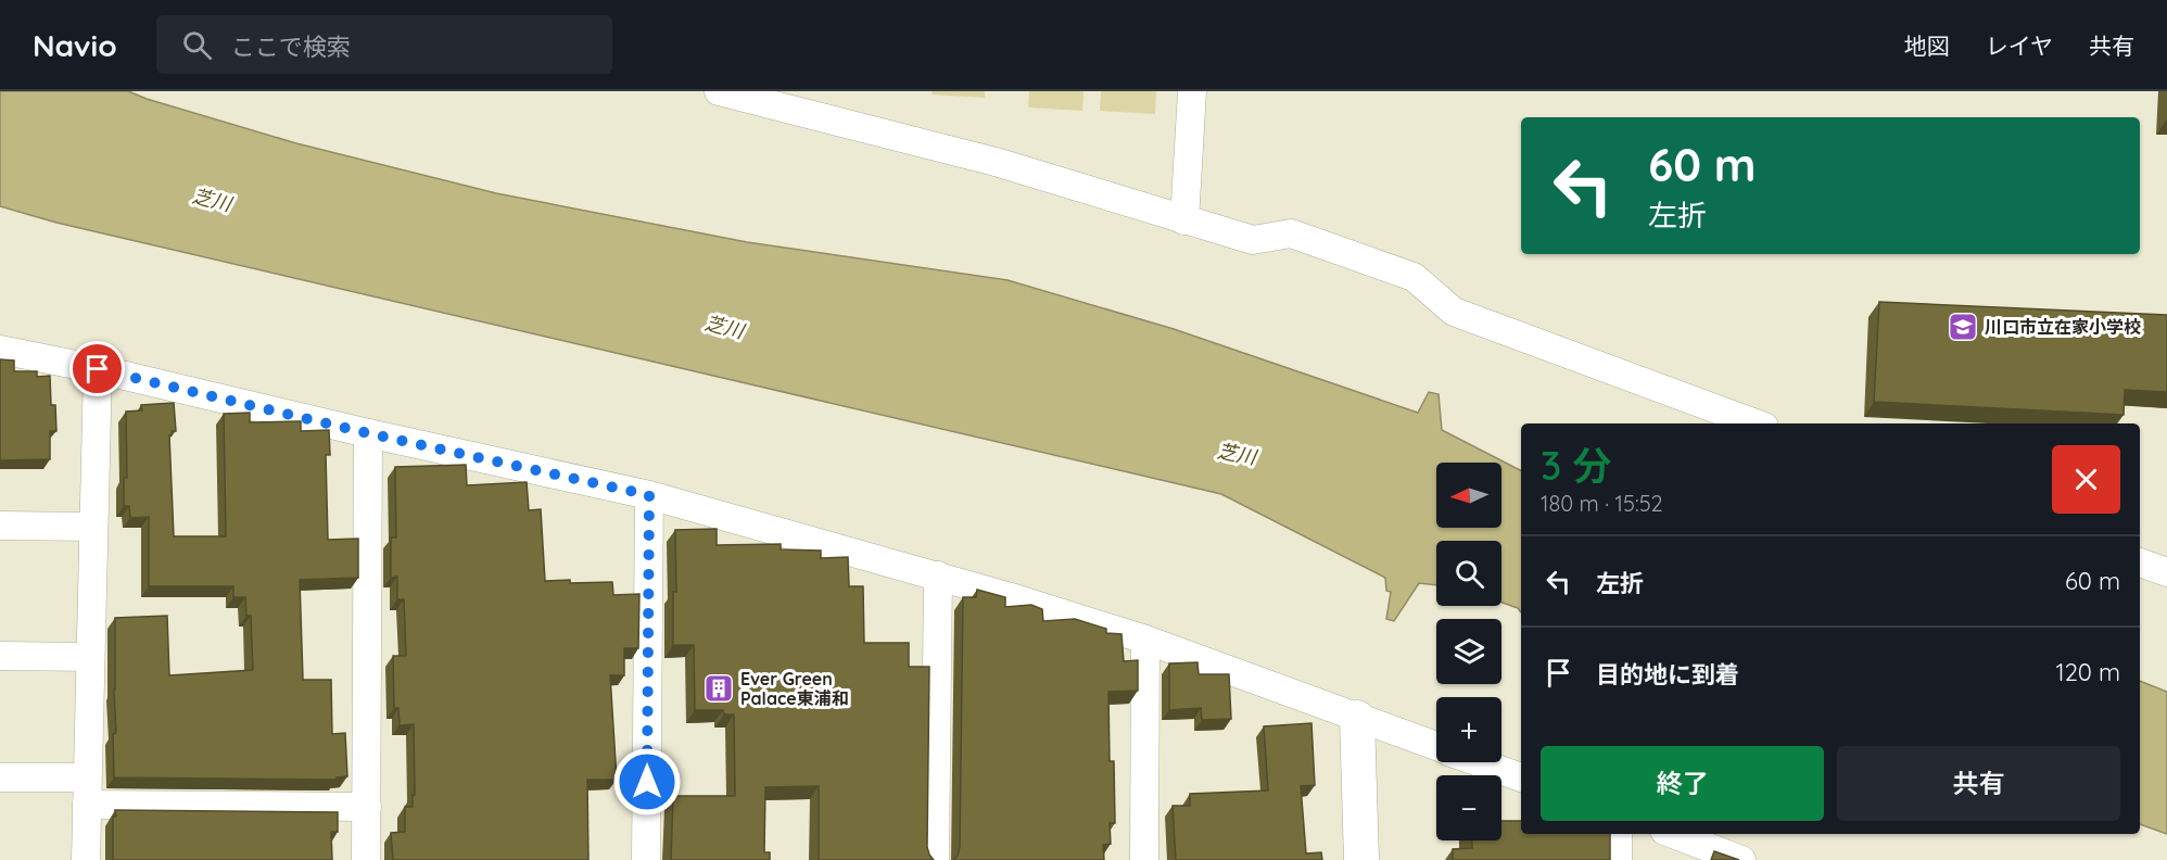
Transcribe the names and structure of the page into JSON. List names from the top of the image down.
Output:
{
  "water": ["芝川"],
  "places": {
    "school or university": ["川口市立在家小学校"],
    "building": ["Ever Green Palace東浦和"]
  },
  "north": "left",
  "page": {
    "header": "Navio",
    "search": "ここで検索",
    "nav": ["地図", "レイヤ", "共有"],
    "turn": ["60 m", "左折"],
    "heading": ["3 分", "180 m · 15:52"],
    "map_buttons": ["+", "−"],
    "list": [
      {
        "name": "左折",
        "value": "60 m"
      },
      {
        "name": "目的地に到着",
        "value": "120 m"
      }
    ],
    "buttons": ["終了", "共有"]
  }
}
